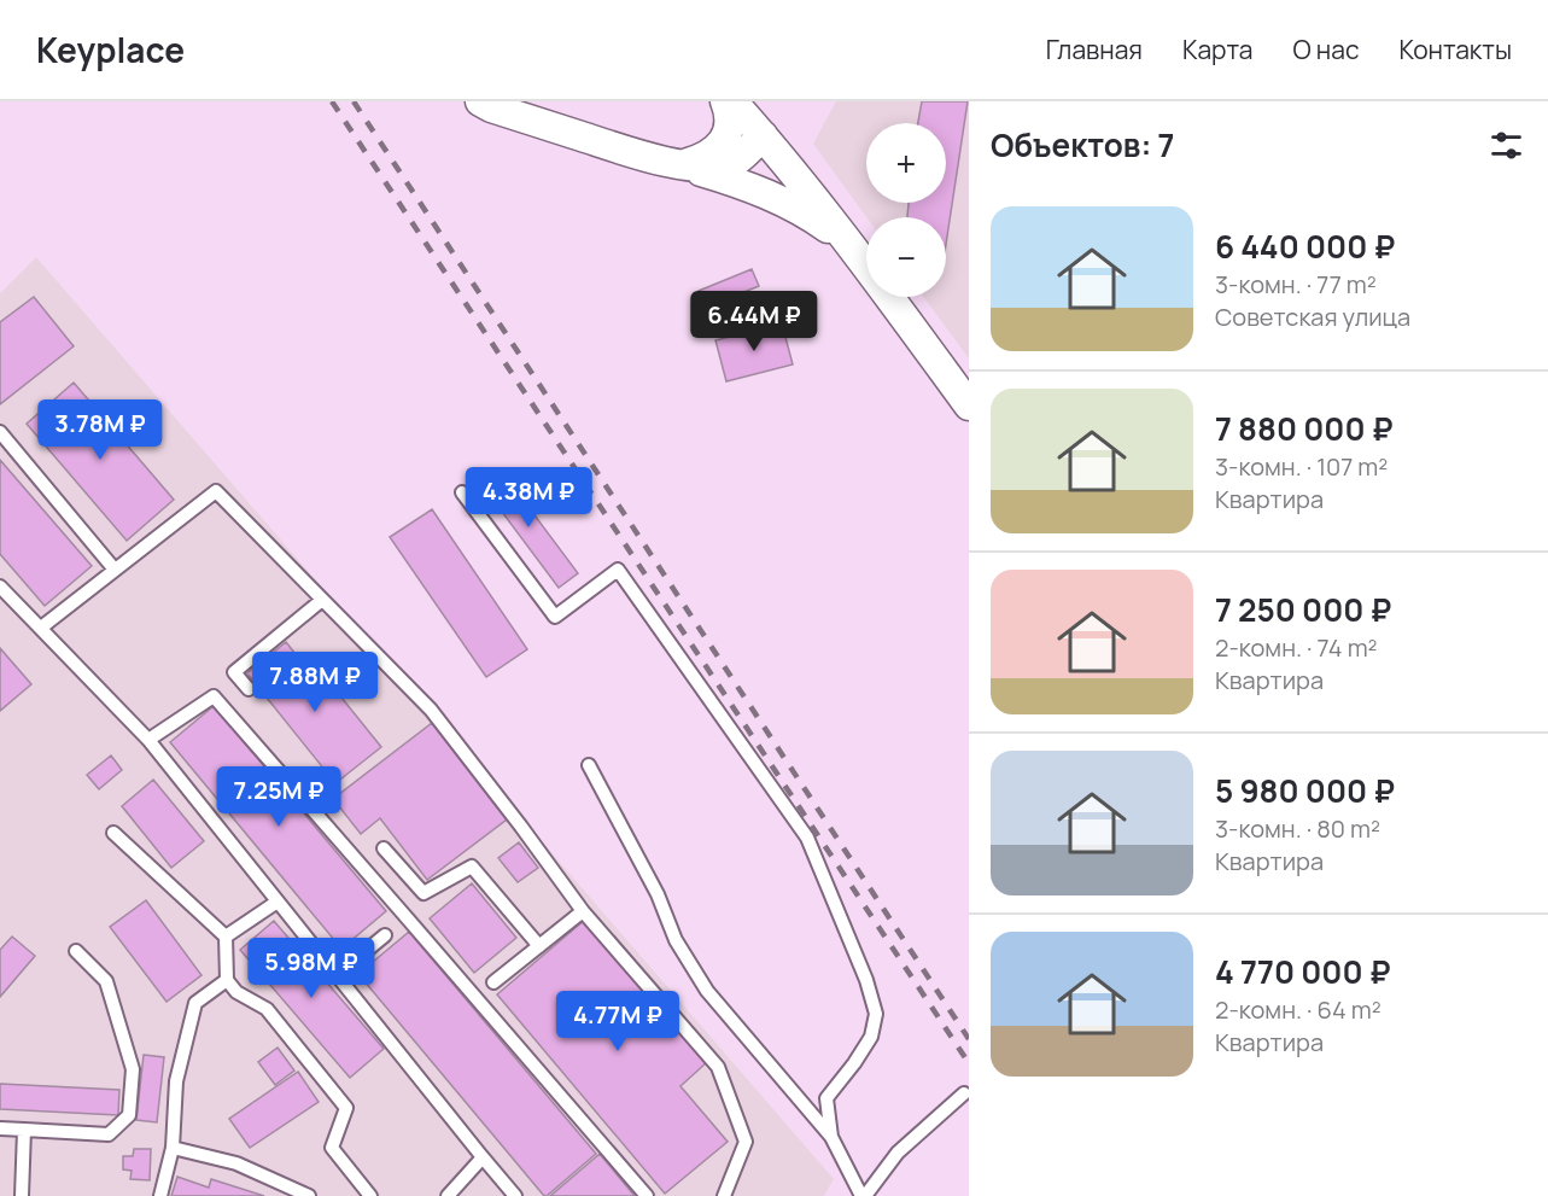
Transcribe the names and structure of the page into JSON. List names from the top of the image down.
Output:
{
  "page": {
    "header": "Keyplace",
    "nav": [
      "Главная",
      "Карта",
      "О нас",
      "Контакты"
    ],
    "heading": "Объектов: 7",
    "map_buttons": ["+", "−"],
    "list": [
      {
        "name": "6 440 000 ₽",
        "note": "3-комн. · 77 m² · Советская улица"
      },
      {
        "name": "7 880 000 ₽",
        "note": "3-комн. · 107 m² · Квартира"
      },
      {
        "name": "7 250 000 ₽",
        "note": "2-комн. · 74 m² · Квартира"
      },
      {
        "name": "5 980 000 ₽",
        "note": "3-комн. · 80 m² · Квартира"
      },
      {
        "name": "4 770 000 ₽",
        "note": "2-комн. · 64 m² · Квартира"
      }
    ],
    "price": [
      "6.44M ₽",
      "3.78M ₽",
      "4.38M ₽",
      "7.88M ₽",
      "7.25M ₽",
      "5.98M ₽",
      "4.77M ₽"
    ]
  }
}
